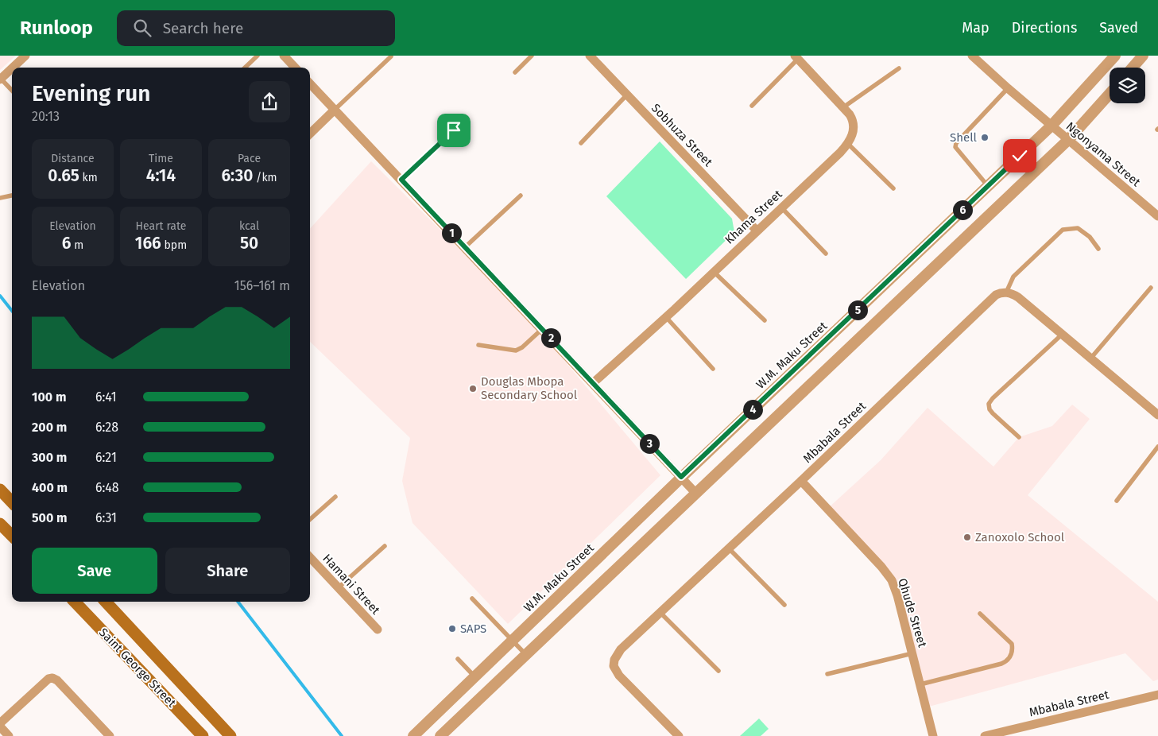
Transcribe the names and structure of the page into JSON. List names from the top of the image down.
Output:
{
  "streets": {
    "main road": ["Saint George Street"],
    "street": [
      "Sobhuza Street",
      "Ngonyama Street",
      "Khama Street",
      "W.M. Maku Street",
      "Mbabala Street",
      "Hamani Street",
      "Qhude Street"
    ]
  },
  "crossings": [
    ["Sobhuza Street", "Khama Street"],
    ["Ngonyama Street", "W.M. Maku Street"],
    ["Mbabala Street", "Qhude Street"]
  ],
  "places": [
    "Shell",
    "Douglas Mbopa Secondary School",
    "Zanoxolo School",
    "SAPS"
  ],
  "page": {
    "header": "Runloop",
    "search": "Search here",
    "nav": ["Map", "Directions", "Saved"],
    "heading": ["Evening run", "20:13"],
    "stats": [
      ["Distance", "0.65 km"],
      ["Time", "4:14"],
      ["Pace", "6:30 /km"],
      ["Elevation", "6 m"],
      ["Heart rate", "166 bpm"],
      ["kcal", "50"]
    ],
    "pins": [
      "6",
      "1",
      "5",
      "2",
      "4",
      "3"
    ],
    "chart": ["Elevation", "156–161 m"],
    "list": [
      {
        "name": "100 m",
        "note": "6:41"
      },
      {
        "name": "200 m",
        "note": "6:28"
      },
      {
        "name": "300 m",
        "note": "6:21"
      },
      {
        "name": "400 m",
        "note": "6:48"
      },
      {
        "name": "500 m",
        "note": "6:31"
      }
    ],
    "buttons": ["Save", "Share"]
  }
}
